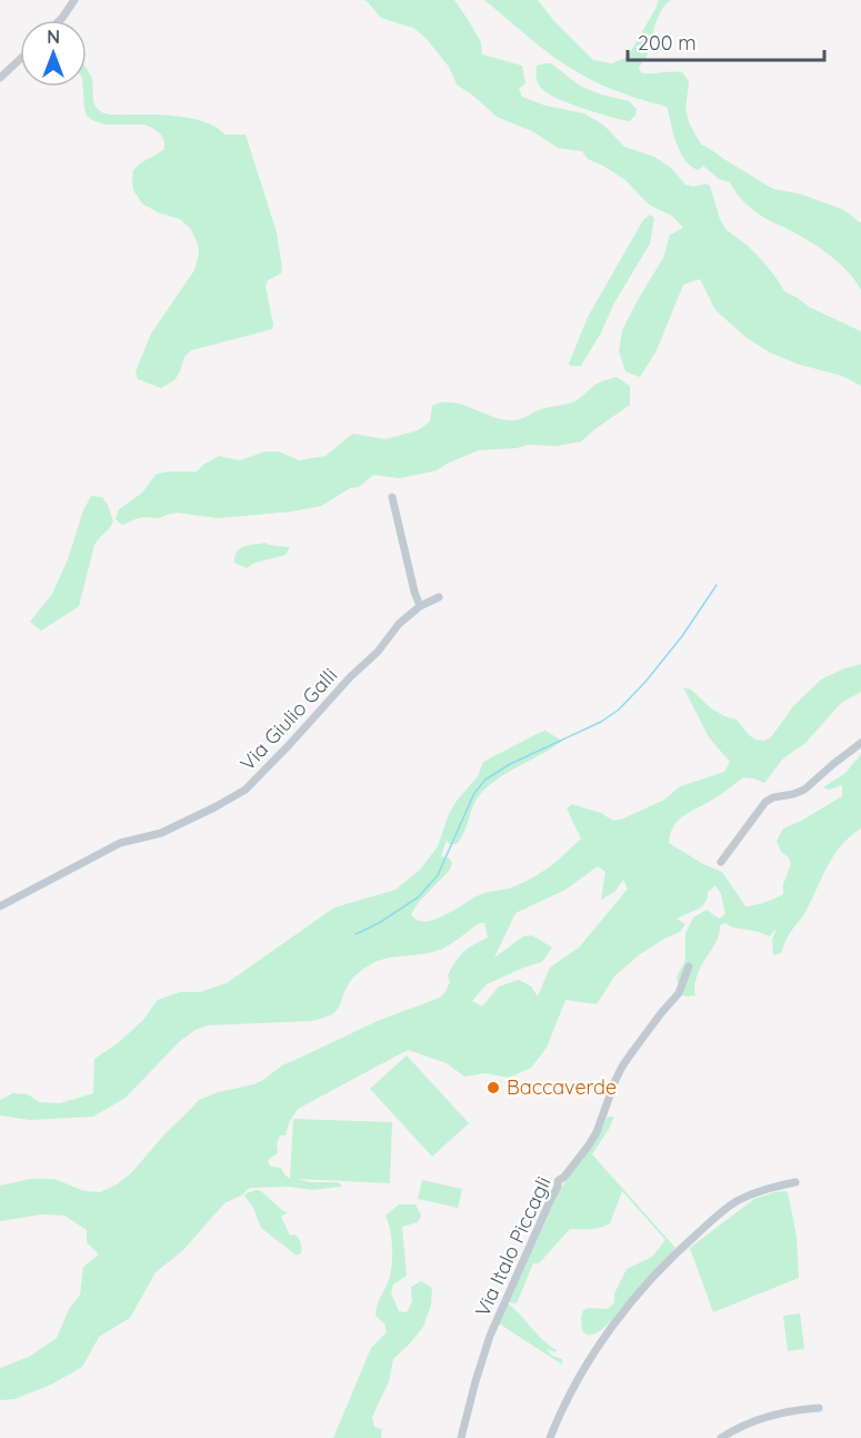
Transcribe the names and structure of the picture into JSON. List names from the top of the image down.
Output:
{
  "streets": {
    "street": ["Via Giulio Galli", "Via Italo Piccagli"]
  },
  "places": ["Baccaverde"],
  "scale_bar": "200 m",
  "north": "top"
}
